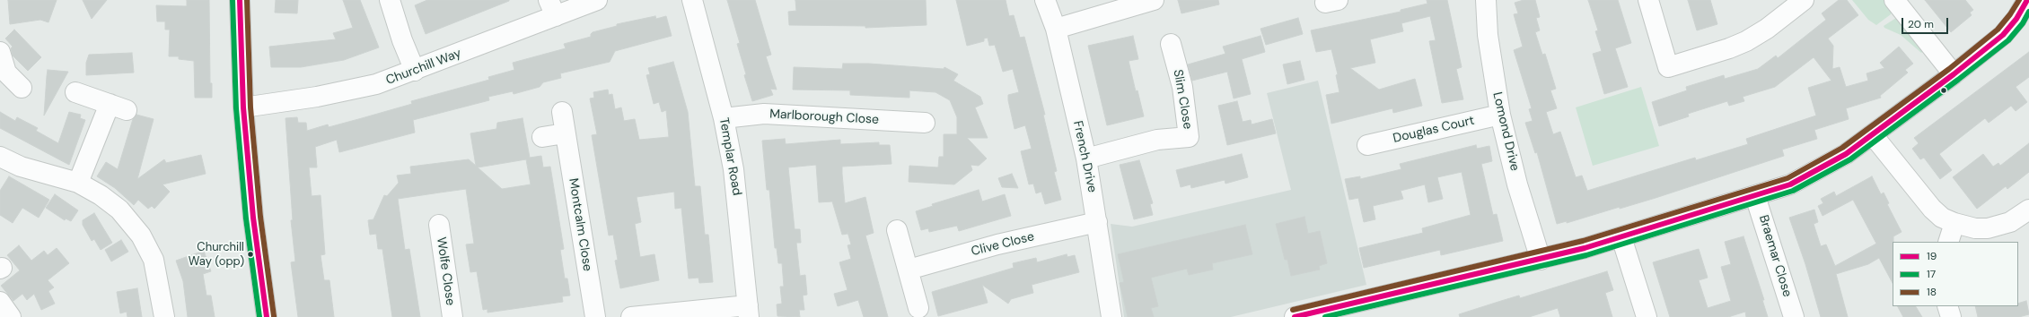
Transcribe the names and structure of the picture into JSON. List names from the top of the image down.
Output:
{
  "streets": {
    "street": [
      "Churchill Way",
      "Slim Close",
      "Marlborough Close",
      "Douglas Court",
      "Lomond Drive",
      "Templar Road",
      "French Drive",
      "Montcalm Close",
      "Clive Close",
      "Braemar Close",
      "Wolfe Close"
    ]
  },
  "crossings": [
    ["Slim Close", "French Drive"],
    ["Marlborough Close", "Templar Road"],
    ["Douglas Court", "Lomond Drive"],
    ["French Drive", "Clive Close"]
  ],
  "places": ["Churchill Way (opp)"],
  "lines": ["transit line 19", "transit line 17", "transit line 18"],
  "legend": ["19", "17", "18"],
  "scale_bar": "20 m"
}
